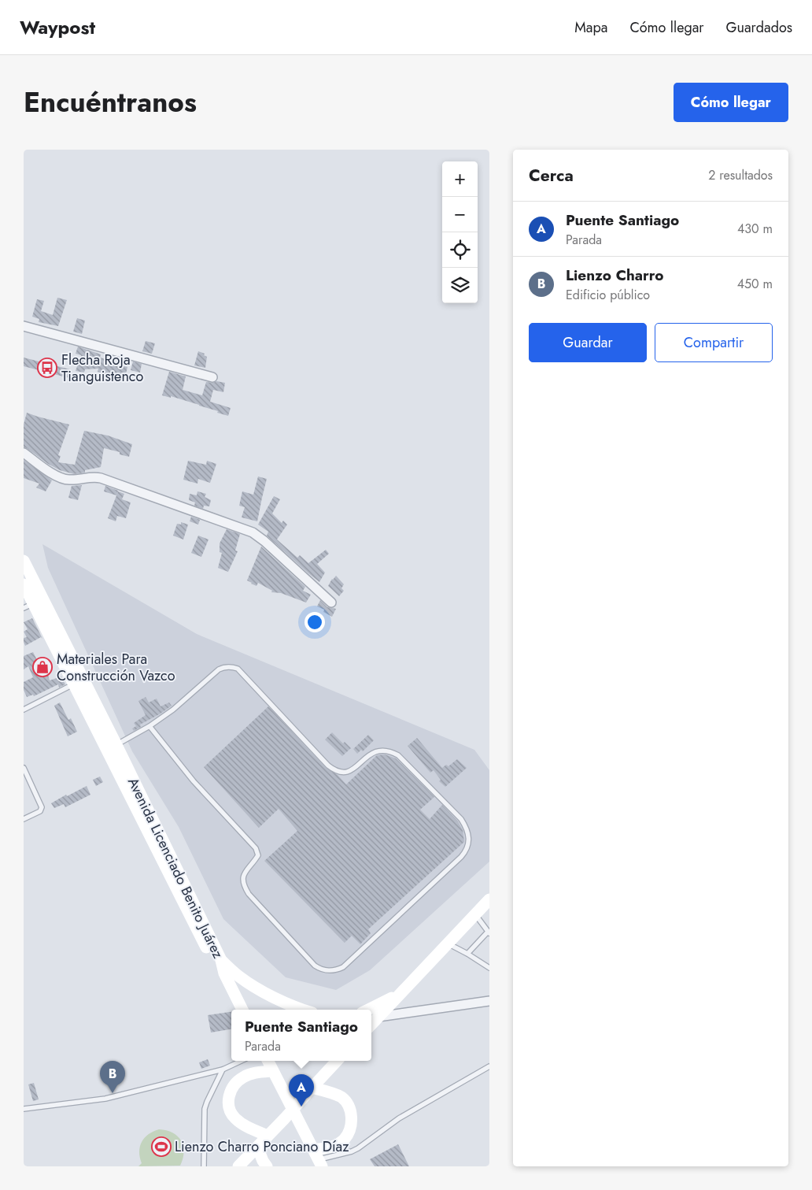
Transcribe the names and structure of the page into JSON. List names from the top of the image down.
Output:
{
  "streets": {
    "main road": ["Avenida Licenciado Benito Juárez"]
  },
  "places": {
    "bus stop": ["Flecha Roja Tianguistenco"],
    "shop": ["Materiales Para Construcción Vazco"],
    "sports": ["Lienzo Charro Ponciano Díaz"]
  },
  "page": {
    "header": "Waypost",
    "nav": ["Mapa", "Cómo llegar", "Guardados"],
    "title": "Encuéntranos",
    "buttons": [
      "Cómo llegar",
      ["Guardar", "Compartir"]
    ],
    "heading": ["Cerca", "2 resultados"],
    "map_buttons": ["+", "−"],
    "list": [
      {
        "mark": "A",
        "name": "Puente Santiago",
        "note": "Parada",
        "value": "430 m"
      },
      {
        "mark": "B",
        "name": "Lienzo Charro",
        "note": "Edificio público",
        "value": "450 m"
      }
    ],
    "popup": ["Puente Santiago", "Parada"],
    "pins": ["B", "A"]
  }
}
